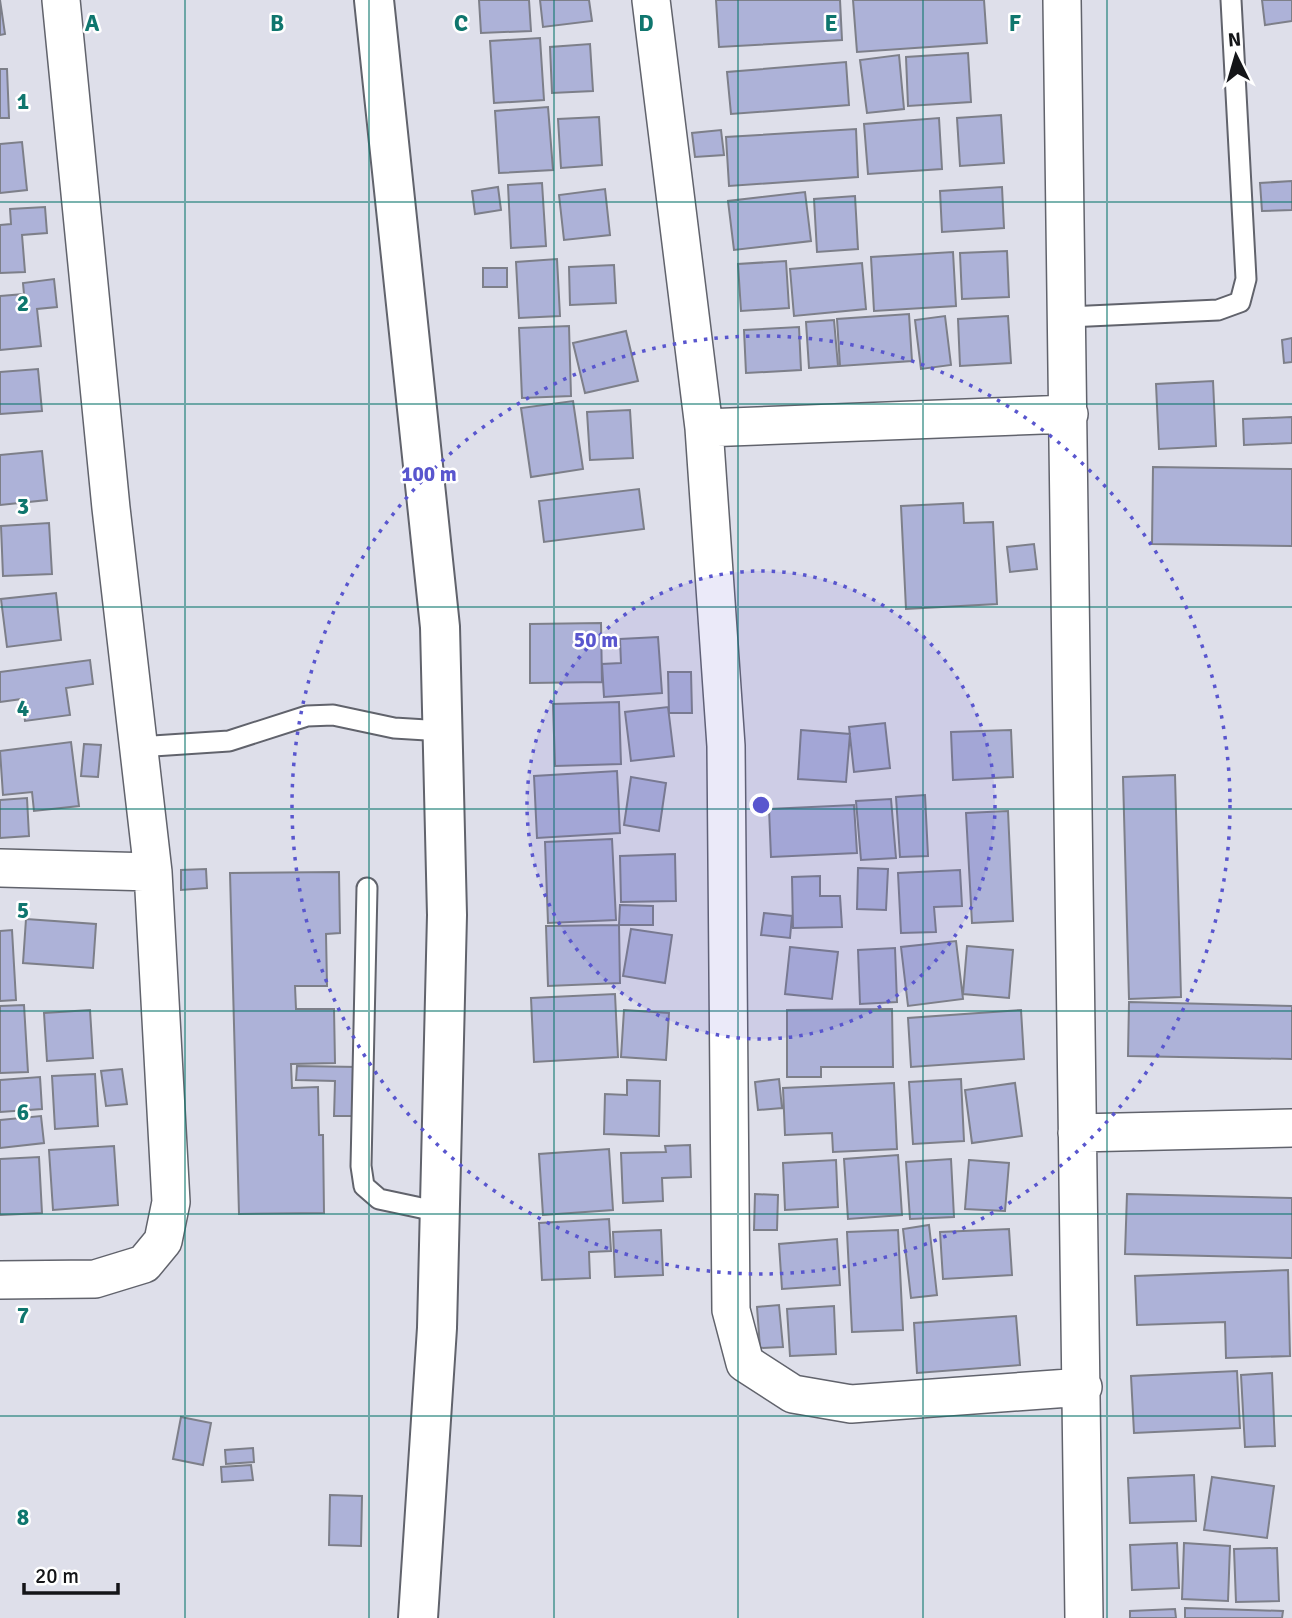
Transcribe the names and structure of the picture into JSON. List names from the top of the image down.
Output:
{
  "scale_bar": "20 m",
  "north": "top",
  "grid": {
    "columns": [
      "A",
      "B",
      "C",
      "D",
      "E",
      "F"
    ],
    "rows": [
      "1",
      "2",
      "3",
      "4",
      "5",
      "6",
      "7",
      "8"
    ]
  },
  "rings": ["100 m", "50 m"]
}
